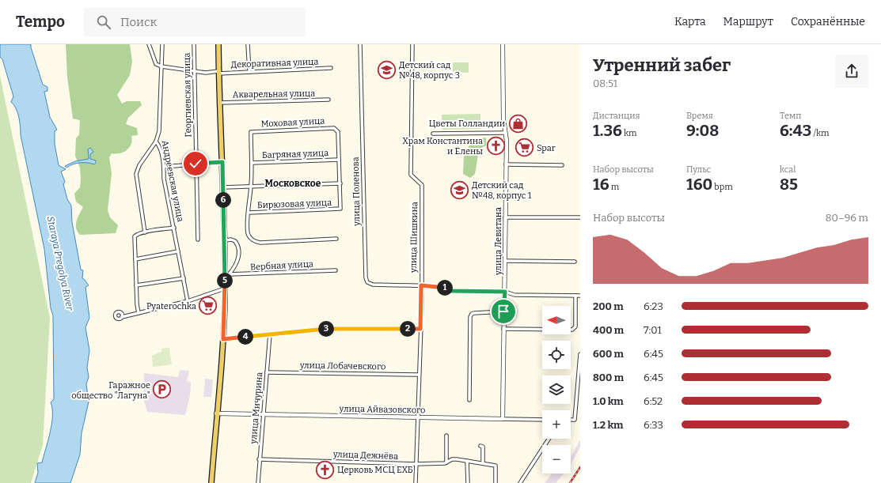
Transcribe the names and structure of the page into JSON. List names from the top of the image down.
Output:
{
  "streets": {
    "street": [
      "Декоративная улица",
      "Акварельная улица",
      "Георгиевская улица",
      "Моховая улица",
      "Багряная улица",
      "Андреевская улица",
      "улица Поленова",
      "Бирюзовая улица",
      "улица Шишкина",
      "улица Левитана",
      "Вербная улица",
      "улица Лобачевского",
      "улица Мичурина",
      "улица Айвазовского",
      "улица Дежнёва"
    ]
  },
  "crossings": [
    ["Декоративная улица", "Георгиевская улица"],
    ["Декоративная улица", "Андреевская улица"],
    ["Моховая улица", "Багряная улица"],
    ["Моховая улица", "Бирюзовая улица"],
    ["улица Поленова", "улица Шишкина"],
    ["улица Поленова", "улица Левитана"],
    ["улица Шишкина", "улица Лобачевского"],
    ["улица Шишкина", "улица Айвазовского"],
    ["улица Шишкина", "улица Дежнёва"],
    ["улица Левитана", "улица Айвазовского"],
    ["улица Лобачевского", "улица Мичурина"],
    ["улица Мичурина", "улица Айвазовского"],
    ["улица Мичурина", "улица Дежнёва"]
  ],
  "districts": ["Московское"],
  "water": ["Staraya Pregolya River"],
  "places": {
    "school or university": ["Детский сад №48, корпус 3", "Детский сад №48, корпус 1"],
    "shop": ["Цветы Голландии"],
    "church": ["Храм Константина и Елены", "Церковь МСЦ ЕХБ"],
    "supermarket": ["Spar", "Pyaterochka"],
    "parking": ["Гаражное общество \"Лагуна\""]
  },
  "north": "left",
  "page": {
    "header": "Tempo",
    "search": "Поиск",
    "nav": ["Карта", "Маршрут", "Сохранённые"],
    "heading": ["Утренний забег", "08:51"],
    "stats": [
      ["Дистанция", "1.36 km"],
      ["Время", "9:08"],
      ["Темп", "6:43 /km"],
      ["Набор высоты", "16 m"],
      ["Пульс", "160 bpm"],
      ["kcal", "85"]
    ],
    "pins": [
      "6",
      "5",
      "1",
      "2",
      "3",
      "4"
    ],
    "chart": ["Набор высоты", "80–96 m"],
    "list": [
      {
        "name": "200 m",
        "note": "6:23"
      },
      {
        "name": "400 m",
        "note": "7:01"
      },
      {
        "name": "600 m",
        "note": "6:45"
      },
      {
        "name": "800 m",
        "note": "6:45"
      },
      {
        "name": "1.0 km",
        "note": "6:52"
      },
      {
        "name": "1.2 km",
        "note": "6:33"
      }
    ],
    "map_buttons": ["+", "−"]
  }
}
